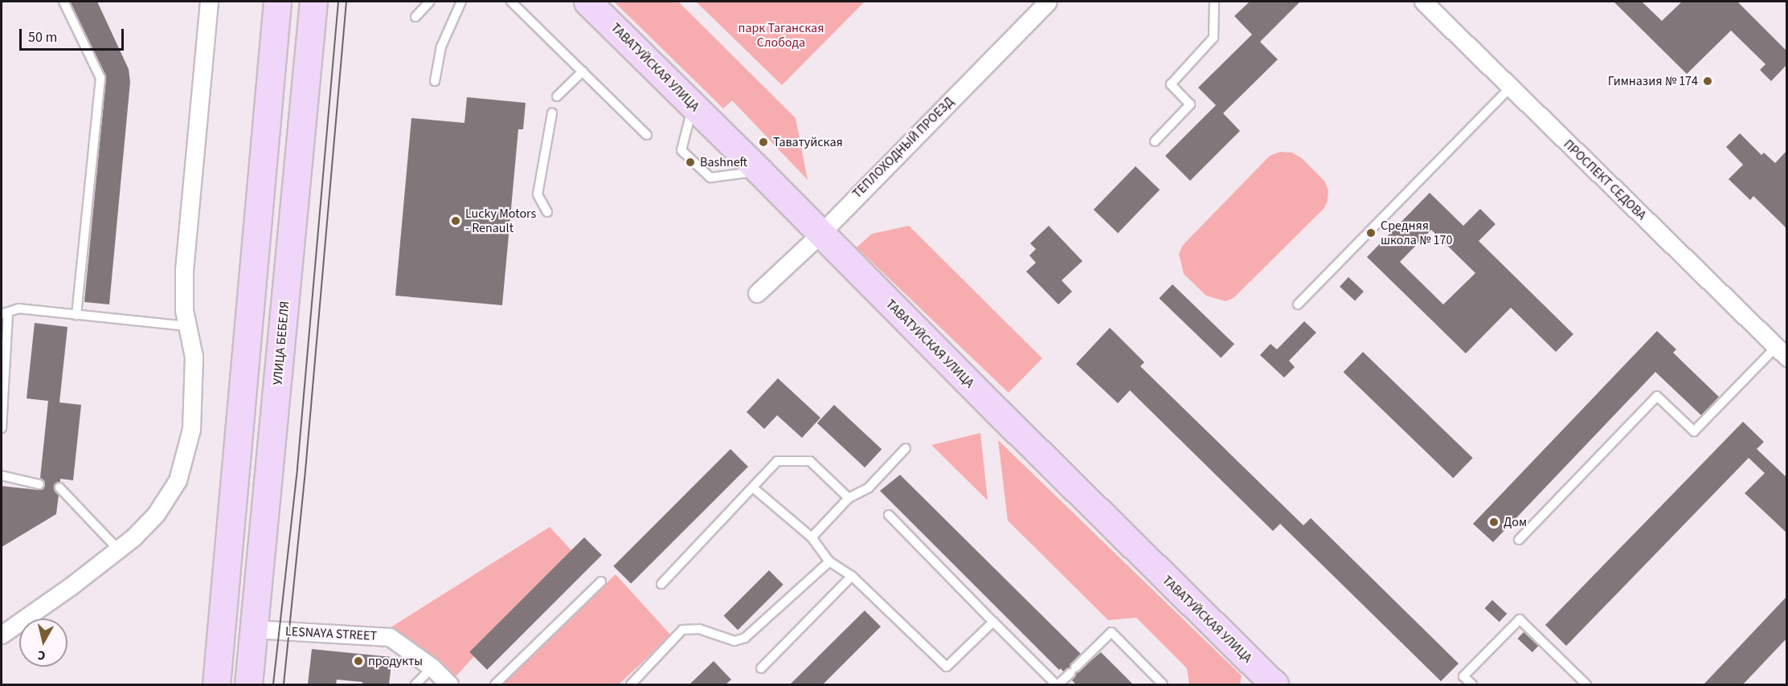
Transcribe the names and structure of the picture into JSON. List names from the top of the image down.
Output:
{
  "streets": {
    "main road": ["ТАВАТУЙСКАЯ УЛИЦА", "УЛИЦА БЕБЕЛЯ"],
    "street": ["ТЕПЛОХОДНЫЙ ПРОЕЗД", "ПРОСПЕКТ СЕДОВА", "LESNAYA STREET"]
  },
  "crossings": [
    ["ТАВАТУЙСКАЯ УЛИЦА", "ТЕПЛОХОДНЫЙ ПРОЕЗД"],
    ["УЛИЦА БЕБЕЛЯ", "LESNAYA STREET"]
  ],
  "parks": ["парк Таганская Слобода"],
  "places": [
    "Гимназия № 174",
    "Таватуйская",
    "Bashneft",
    "Lucky Motors - Renault",
    "Средняя школа № 170",
    "Дом",
    "продукты"
  ],
  "scale_bar": "50 m",
  "north": "bottom"
}
